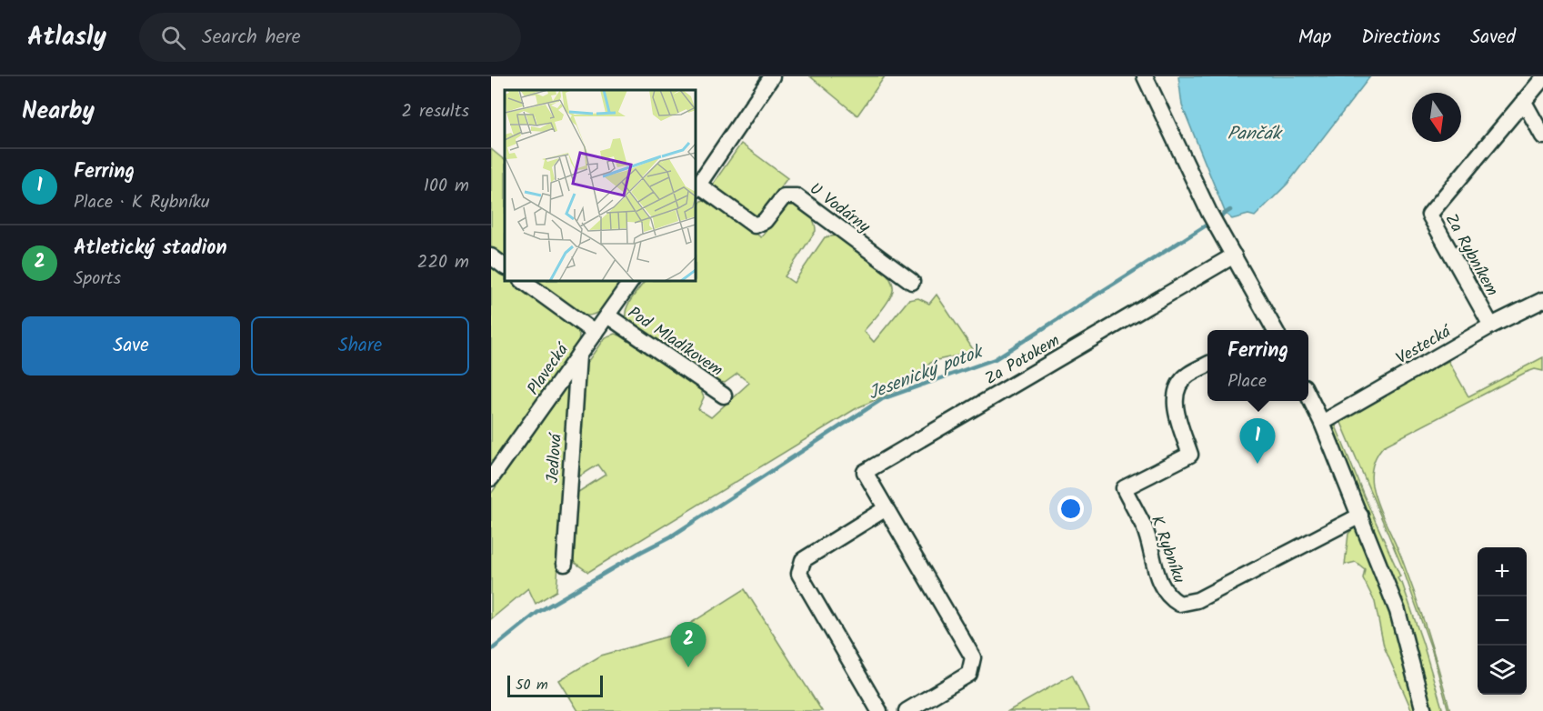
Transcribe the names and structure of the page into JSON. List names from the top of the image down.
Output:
{
  "streets": {
    "street": [
      "U Vodárny",
      "Za Rybníkem",
      "Pod Mladíkovem",
      "Vestecká",
      "Za Potokem",
      "Plavecká",
      "Jedlová",
      "K Rybníku"
    ]
  },
  "crossings": [
    ["Za Rybníkem", "Vestecká"],
    ["Pod Mladíkovem", "Plavecká"],
    ["Plavecká", "Jedlová"]
  ],
  "water": ["Pančák", "Jesenický potok"],
  "scale_bar": "50 m",
  "north": "bottom",
  "page": {
    "header": "Atlasly",
    "search": "Search here",
    "nav": ["Map", "Directions", "Saved"],
    "heading": ["Nearby", "2 results"],
    "list": [
      {
        "mark": "1",
        "name": "Ferring",
        "note": "Place · K Rybníku",
        "value": "100 m"
      },
      {
        "mark": "2",
        "name": "Atletický stadion",
        "note": "Sports",
        "value": "220 m"
      }
    ],
    "buttons": ["Save", "Share"],
    "popup": ["Ferring", "Place"],
    "pins": ["1", "2"],
    "map_buttons": ["+", "−"],
    "scale": "50 m"
  }
}
